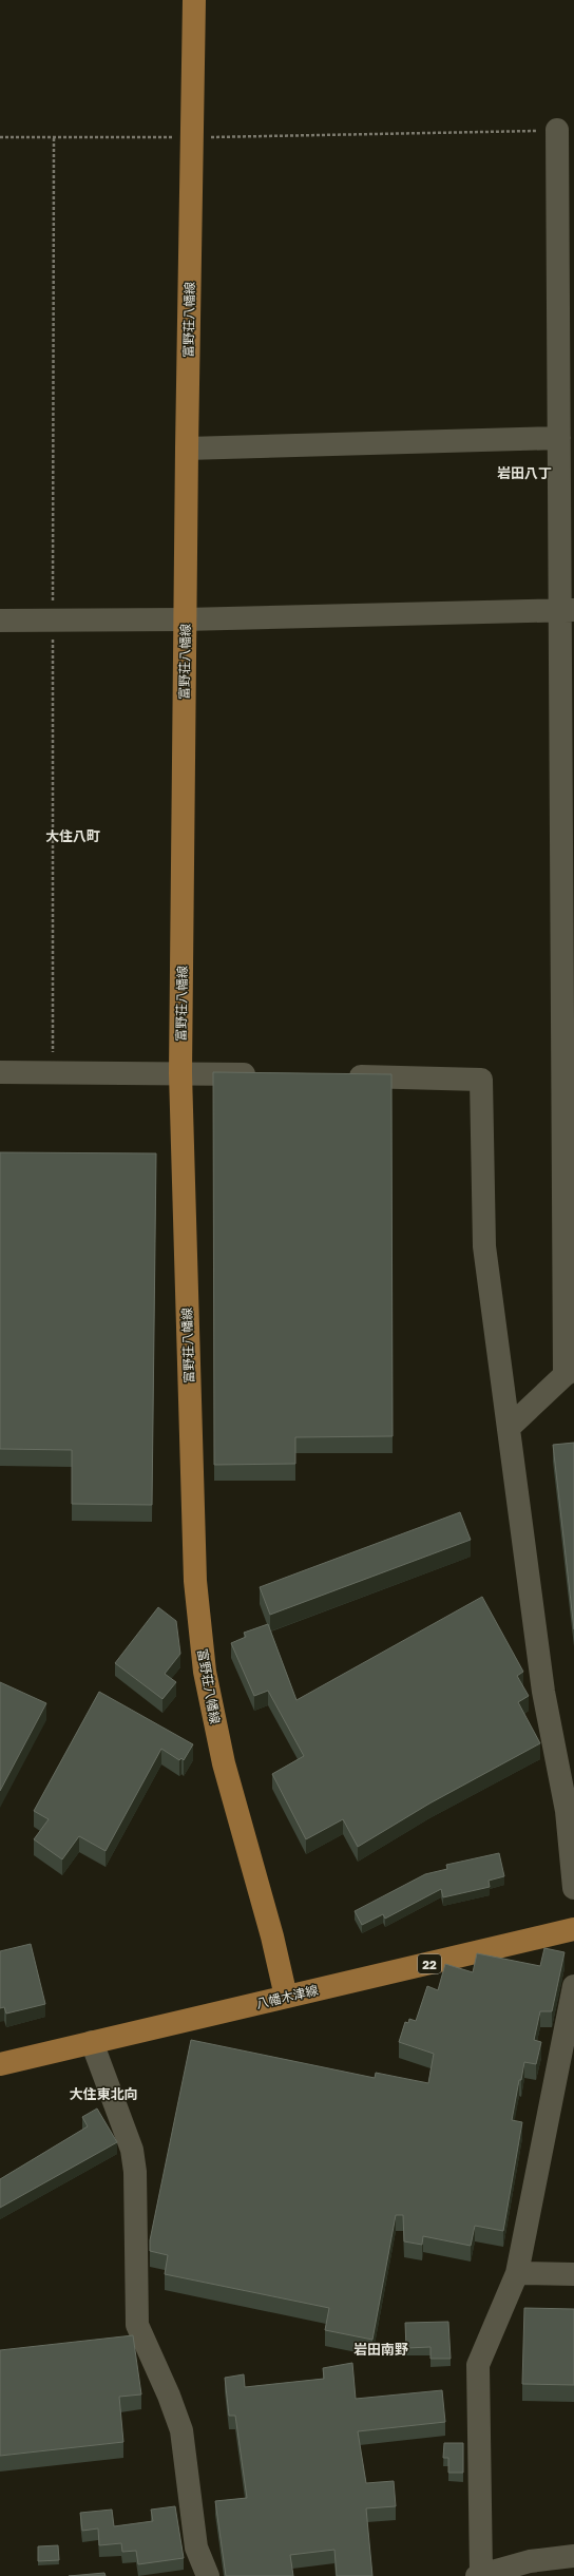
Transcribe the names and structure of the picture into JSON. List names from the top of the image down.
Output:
{
  "streets": {
    "main road": ["富野荘八幡線", "22", "八幡木津線"]
  },
  "crossings": [
    ["富野荘八幡線", "八幡木津線"]
  ],
  "districts": [
    "岩田八丁",
    "大住八町",
    "大住東北向",
    "岩田南野"
  ]
}
